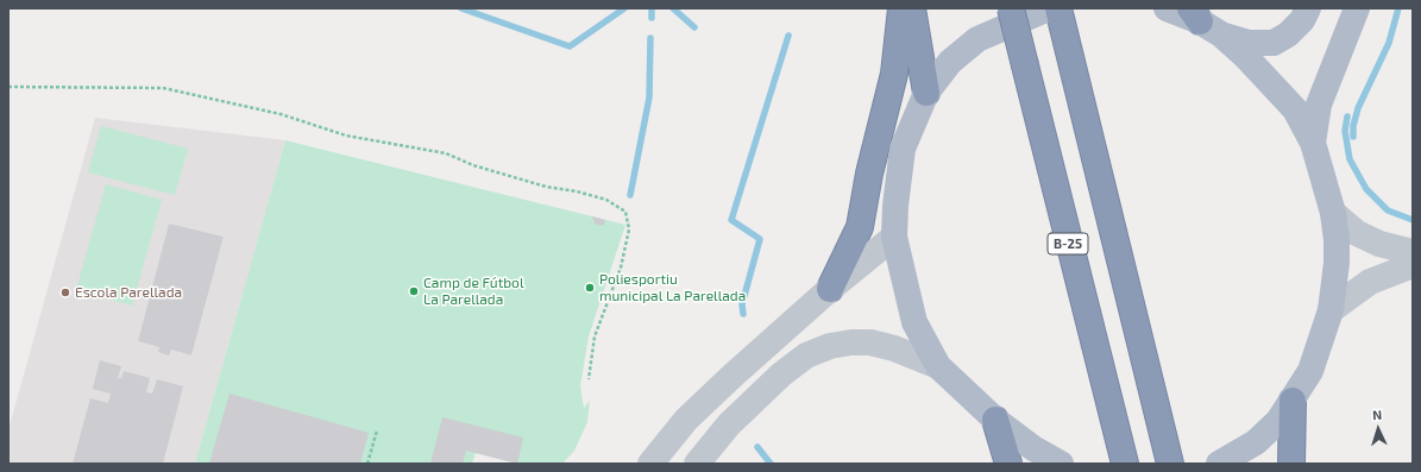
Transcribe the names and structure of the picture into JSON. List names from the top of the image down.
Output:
{
  "streets": {
    "highway": ["B-25"]
  },
  "places": ["Poliesportiu municipal La Parellada", "Camp de Fútbol La Parellada", "Escola Parellada"],
  "north": "top"
}
